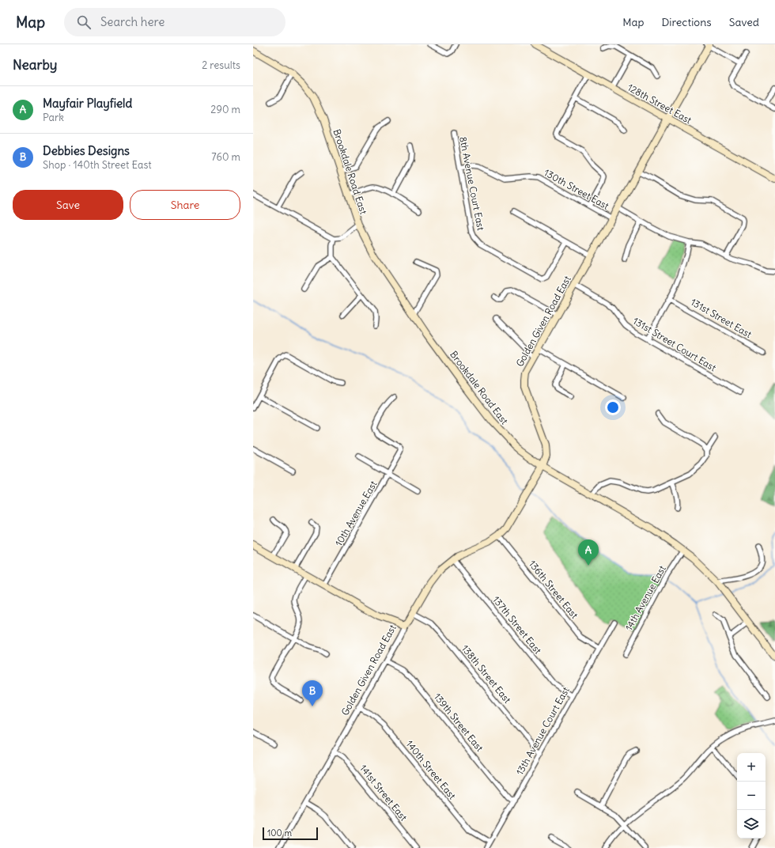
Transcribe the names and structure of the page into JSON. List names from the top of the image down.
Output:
{
  "streets": {
    "street": [
      "128th Street East",
      "Brookdale Road East",
      "8th Avenue Court East",
      "130th Street East",
      "131st Street East",
      "Golden Given Road East",
      "131st Street Court East",
      "10th Avenue East",
      "136th Street East",
      "14th Avenue East",
      "137th Street East",
      "138th Street East",
      "139th Street East",
      "13th Avenue Court East",
      "140th Street East",
      "141st Street East"
    ]
  },
  "crossings": [
    ["128th Street East", "Golden Given Road East"],
    ["Brookdale Road East", "Golden Given Road East"],
    ["Brookdale Road East", "14th Avenue East"],
    ["8th Avenue Court East", "130th Street East"],
    ["130th Street East", "Golden Given Road East"],
    ["Golden Given Road East", "131st Street Court East"],
    ["Golden Given Road East", "136th Street East"],
    ["Golden Given Road East", "137th Street East"],
    ["Golden Given Road East", "138th Street East"],
    ["Golden Given Road East", "139th Street East"],
    ["Golden Given Road East", "140th Street East"],
    ["Golden Given Road East", "141st Street East"],
    ["136th Street East", "13th Avenue Court East"],
    ["137th Street East", "13th Avenue Court East"],
    ["138th Street East", "13th Avenue Court East"],
    ["139th Street East", "13th Avenue Court East"],
    ["13th Avenue Court East", "140th Street East"]
  ],
  "scale_bar": "100 m",
  "page": {
    "header": "Map",
    "search": "Search here",
    "nav": ["Map", "Directions", "Saved"],
    "heading": ["Nearby", "2 results"],
    "list": [
      {
        "mark": "A",
        "name": "Mayfair Playfield",
        "note": "Park",
        "value": "290 m"
      },
      {
        "mark": "B",
        "name": "Debbies Designs",
        "note": "Shop · 140th Street East",
        "value": "760 m"
      }
    ],
    "buttons": ["Save", "Share"],
    "pins": ["A", "B"],
    "map_buttons": ["+", "−"],
    "scale": "100 m"
  }
}
